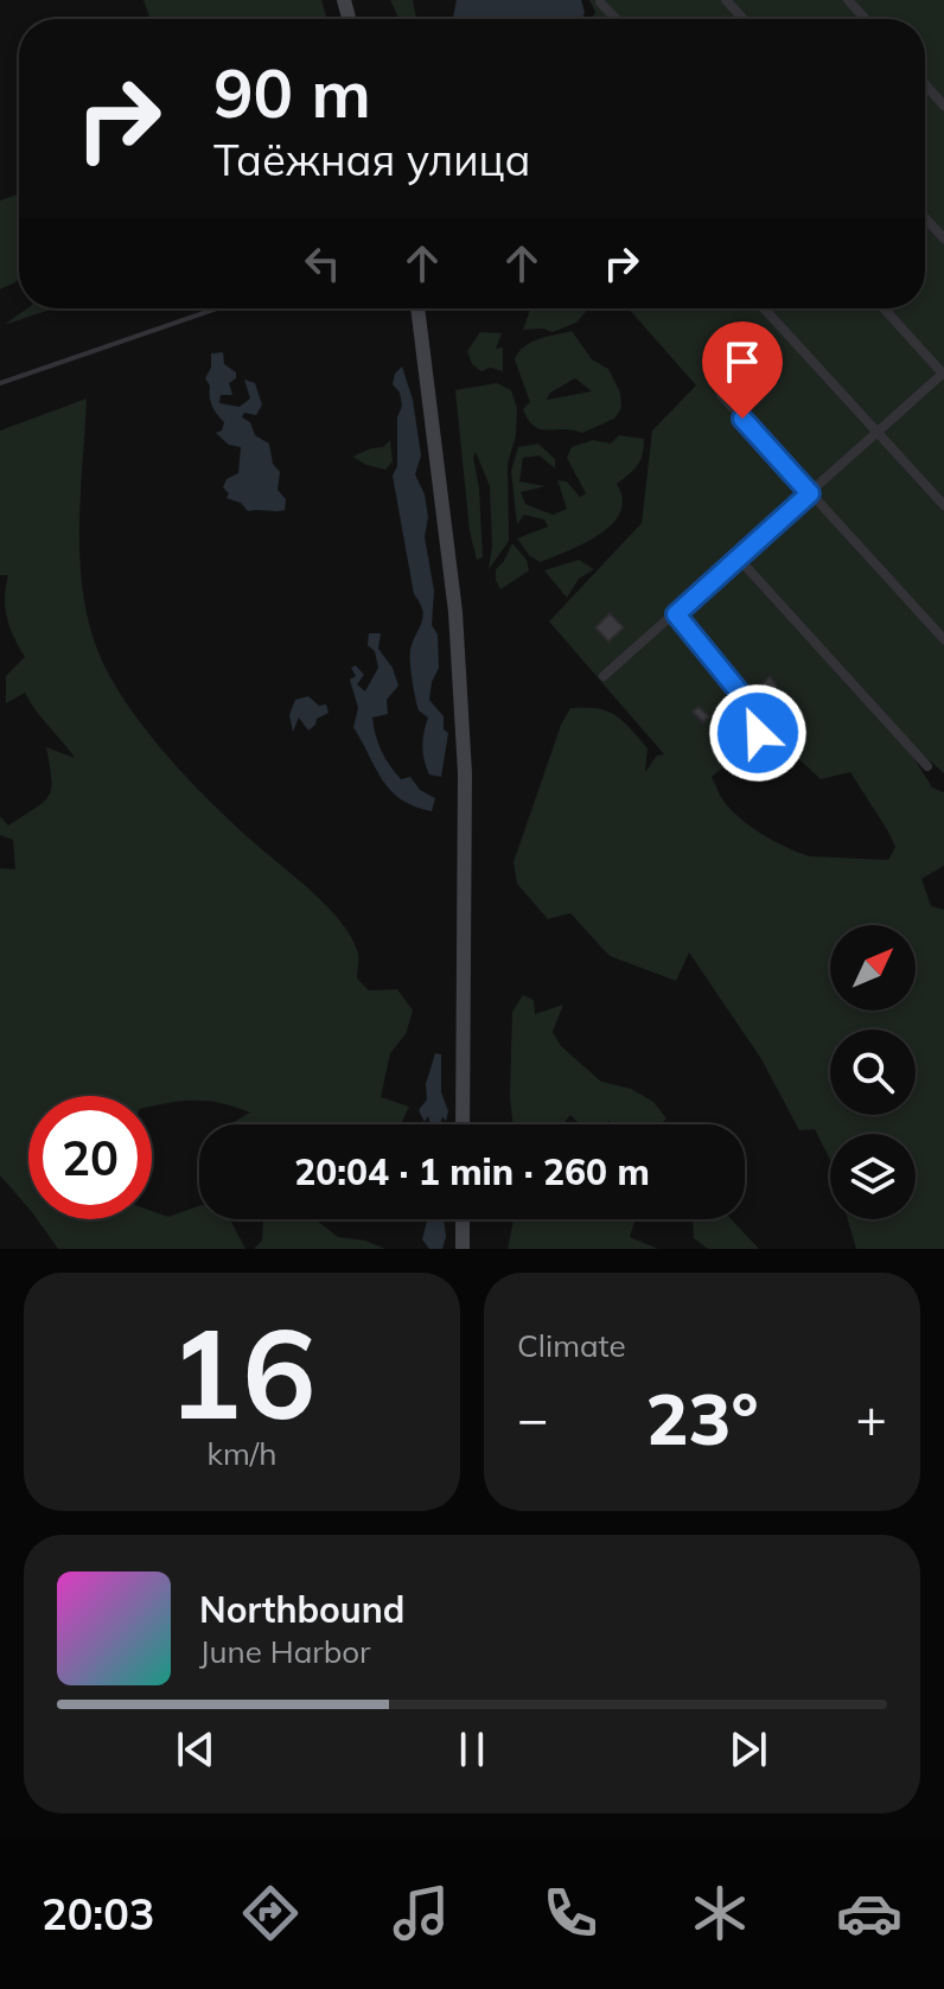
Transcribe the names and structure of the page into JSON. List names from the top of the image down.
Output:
{
  "north": "top right",
  "page": {
    "turn": ["90 m", "Таёжная улица"],
    "limit": "20",
    "trip": "20:04 · 1 min · 260 m",
    "tile": [
      ["16", "km/h"],
      "Climate"
    ],
    "heat": ["−", "23°", "+"],
    "song": ["Northbound", "June Harbor"],
    "tabs": "20:03"
  }
}
